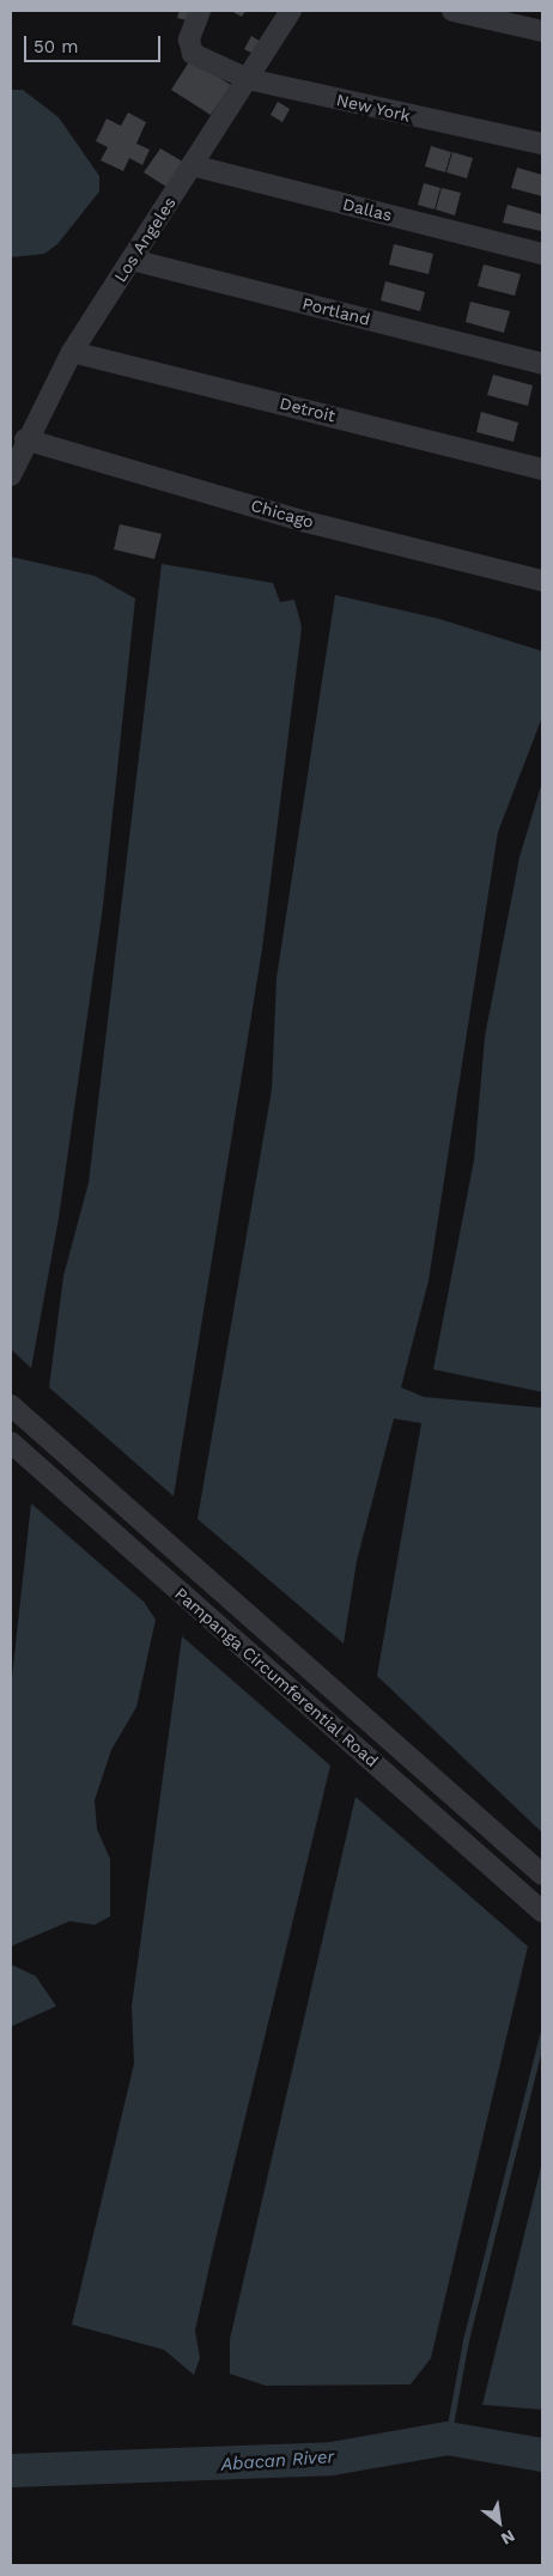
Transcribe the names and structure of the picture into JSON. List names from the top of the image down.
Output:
{
  "streets": {
    "street": [
      "New York",
      "Dallas",
      "Los Angeles",
      "Portland",
      "Detroit",
      "Chicago",
      "Pampanga Circumferential Road"
    ]
  },
  "crossings": [
    ["New York", "Los Angeles"],
    ["Dallas", "Los Angeles"],
    ["Los Angeles", "Portland"],
    ["Los Angeles", "Detroit"],
    ["Los Angeles", "Chicago"]
  ],
  "water": ["Abacan River"],
  "scale_bar": "50 m",
  "north": "bottom right"
}
